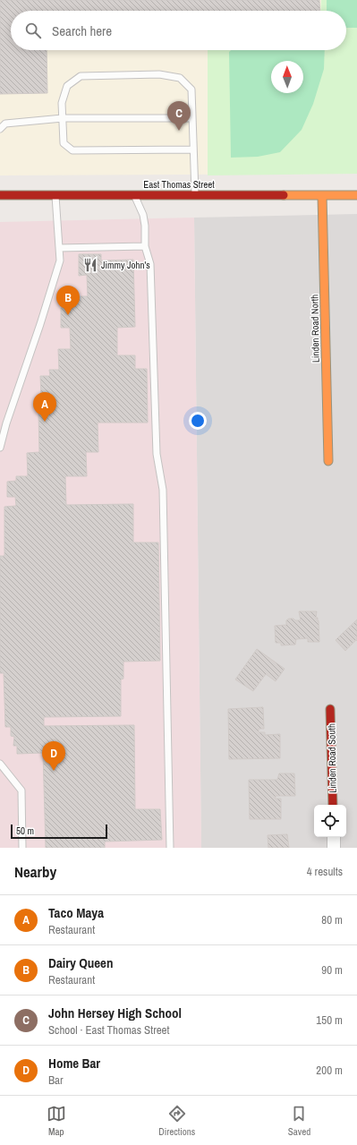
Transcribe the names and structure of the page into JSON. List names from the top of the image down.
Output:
{
  "streets": {
    "street": ["East Thomas Street", "Linden Road North", "Linden Road South"]
  },
  "crossings": [
    ["East Thomas Street", "Linden Road North"]
  ],
  "places": {
    "restaurant": ["Jimmy John's"]
  },
  "scale_bar": "50 m",
  "north": "top",
  "page": {
    "search": "Search here",
    "pins": [
      "C",
      "B",
      "A",
      "D"
    ],
    "scale": "50 m",
    "heading": ["Nearby", "4 results"],
    "list": [
      {
        "mark": "A",
        "name": "Taco Maya",
        "note": "Restaurant",
        "value": "80 m"
      },
      {
        "mark": "B",
        "name": "Dairy Queen",
        "note": "Restaurant",
        "value": "90 m"
      },
      {
        "mark": "C",
        "name": "John Hersey High School",
        "note": "School · East Thomas Street",
        "value": "150 m"
      },
      {
        "mark": "D",
        "name": "Home Bar",
        "note": "Bar",
        "value": "200 m"
      }
    ],
    "nav": ["Map", "Directions", "Saved"]
  }
}
